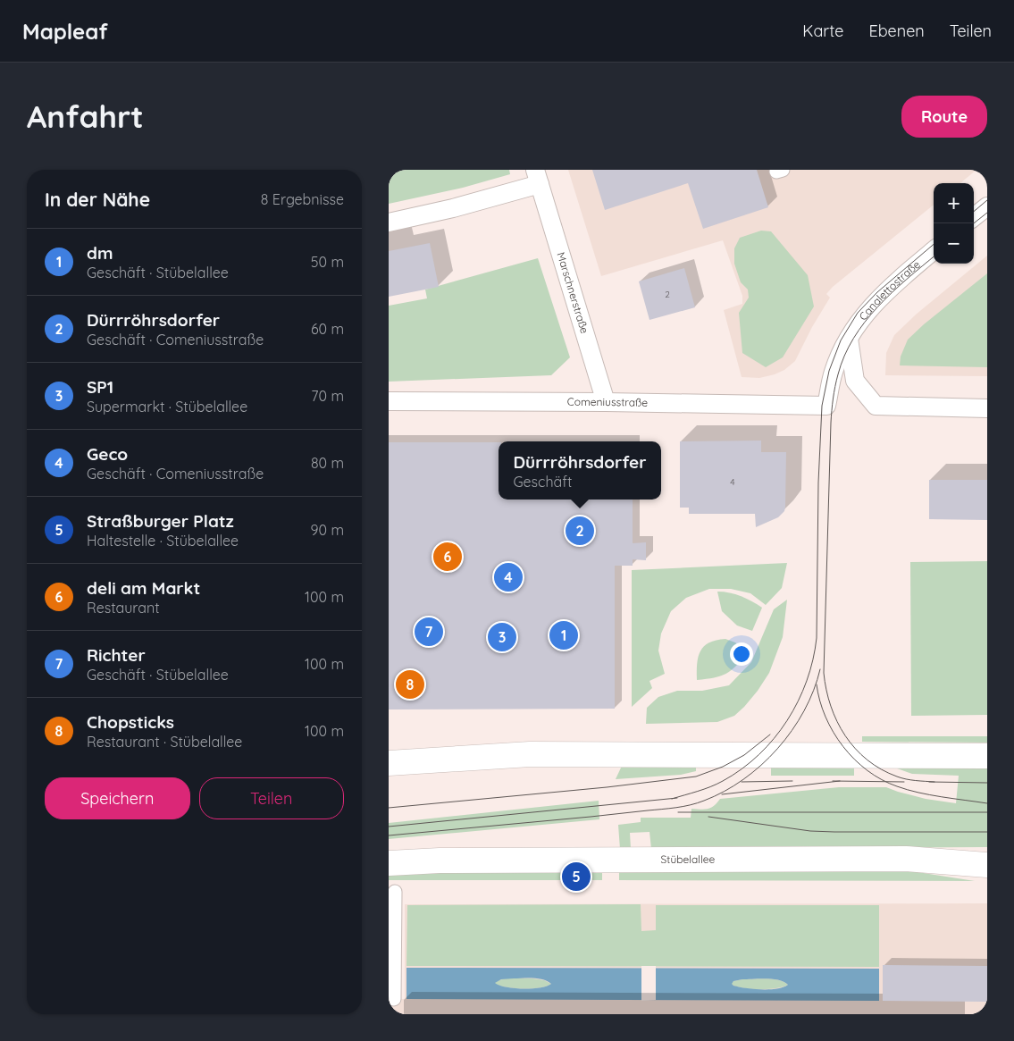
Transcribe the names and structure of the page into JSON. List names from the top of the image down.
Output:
{
  "streets": {
    "main road": ["Stübelallee"],
    "street": ["Canalettostraße", "Marschnerstraße", "Comeniusstraße"]
  },
  "crossings": [
    ["Canalettostraße", "Comeniusstraße"],
    ["Marschnerstraße", "Comeniusstraße"]
  ],
  "house_numbers": ["2", "4"],
  "page": {
    "header": "Mapleaf",
    "nav": ["Karte", "Ebenen", "Teilen"],
    "buttons": [
      "Route",
      ["Speichern", "Teilen"]
    ],
    "title": "Anfahrt",
    "heading": ["In der Nähe", "8 Ergebnisse"],
    "map_buttons": ["+", "−"],
    "list": [
      {
        "mark": "1",
        "name": "dm",
        "note": "Geschäft · Stübelallee",
        "value": "50 m"
      },
      {
        "mark": "2",
        "name": "Dürrröhrsdorfer",
        "note": "Geschäft · Comeniusstraße",
        "value": "60 m"
      },
      {
        "mark": "3",
        "name": "SP1",
        "note": "Supermarkt · Stübelallee",
        "value": "70 m"
      },
      {
        "mark": "4",
        "name": "Geco",
        "note": "Geschäft · Comeniusstraße",
        "value": "80 m"
      },
      {
        "mark": "5",
        "name": "Straßburger Platz",
        "note": "Haltestelle · Stübelallee",
        "value": "90 m"
      },
      {
        "mark": "6",
        "name": "deli am Markt",
        "note": "Restaurant",
        "value": "100 m"
      },
      {
        "mark": "7",
        "name": "Richter",
        "note": "Geschäft · Stübelallee",
        "value": "100 m"
      },
      {
        "mark": "8",
        "name": "Chopsticks",
        "note": "Restaurant · Stübelallee",
        "value": "100 m"
      }
    ],
    "popup": ["Dürrröhrsdorfer", "Geschäft"],
    "pins": [
      "2",
      "6",
      "4",
      "7",
      "1",
      "3",
      "8",
      "5"
    ]
  }
}
